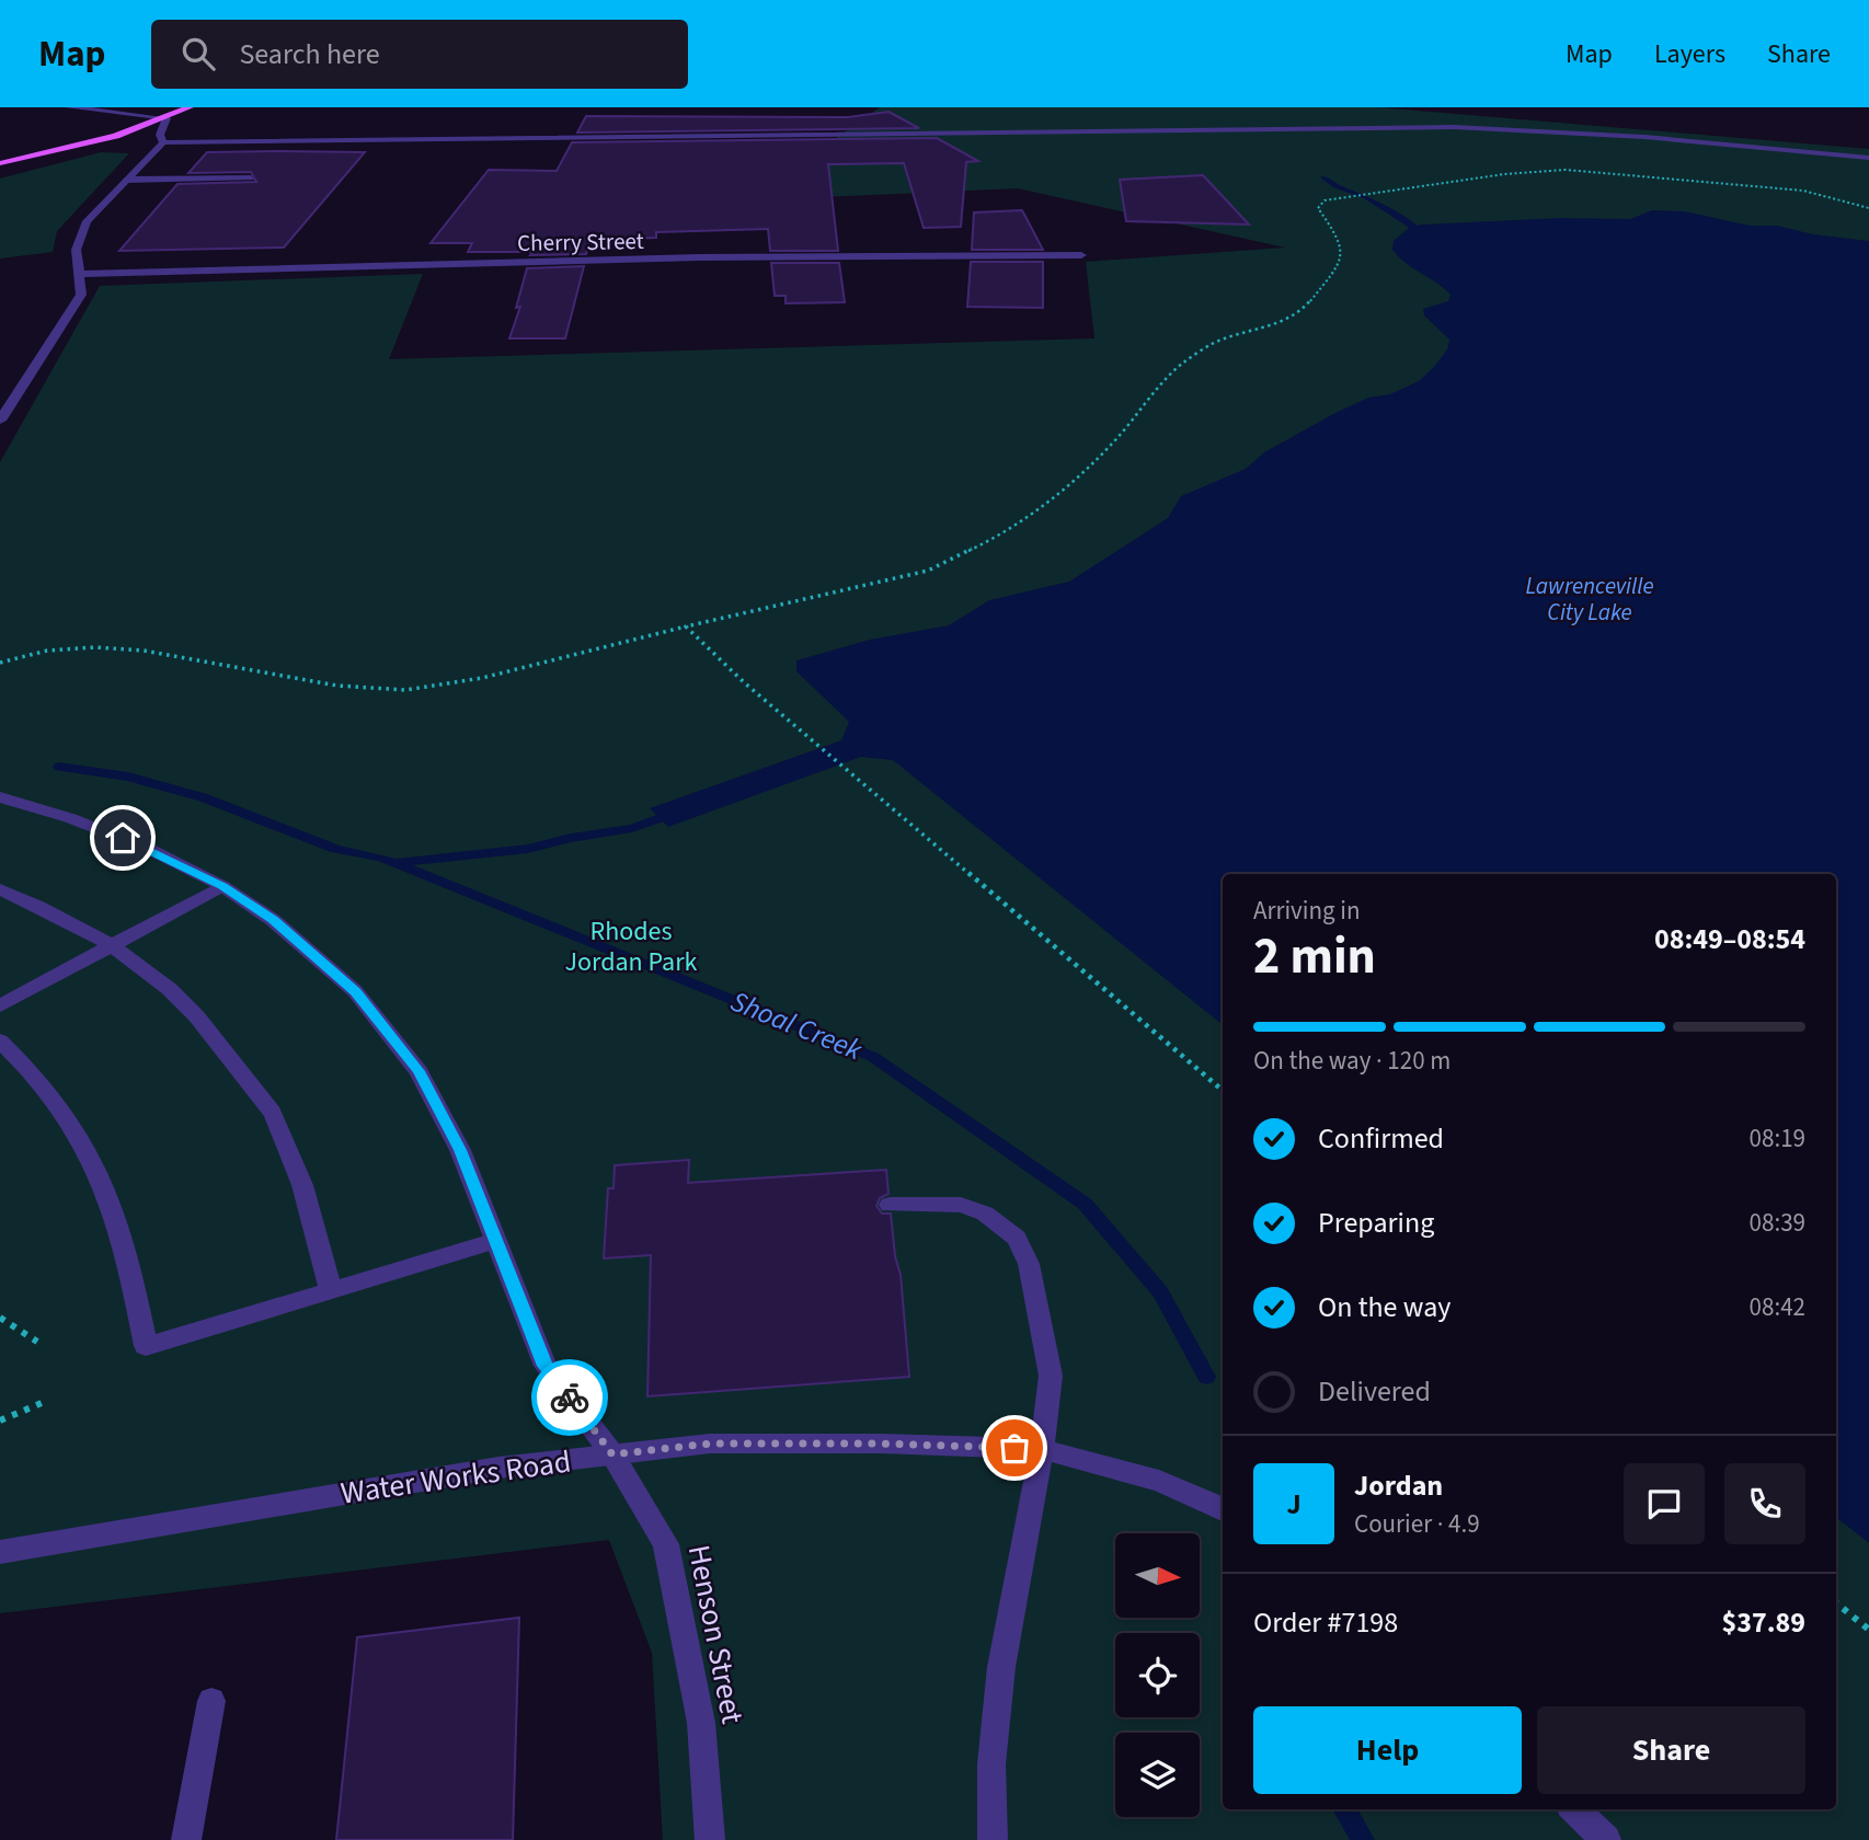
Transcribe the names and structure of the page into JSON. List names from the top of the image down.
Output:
{
  "streets": {
    "street": ["Cherry Street", "Water Works Road", "Henson Street"]
  },
  "crossings": [
    ["Water Works Road", "Henson Street"]
  ],
  "water": ["Lawrenceville City Lake", "Shoal Creek"],
  "parks": ["Rhodes Jordan Park"],
  "north": "right",
  "page": {
    "header": "Map",
    "search": "Search here",
    "nav": ["Map", "Layers", "Share"],
    "heading": ["2 min", "Arriving in", "08:49–08:54"],
    "panel": [
      "Jordan",
      "Courier · 4.9",
      "Order #7198",
      "$37.89"
    ],
    "bar": "On the way · 120 m",
    "list": [
      ["Confirmed", "08:19"],
      ["Preparing", "08:39"],
      ["On the way", "08:42"],
      "Delivered"
    ],
    "round": "J",
    "buttons": ["Help", "Share"]
  }
}
